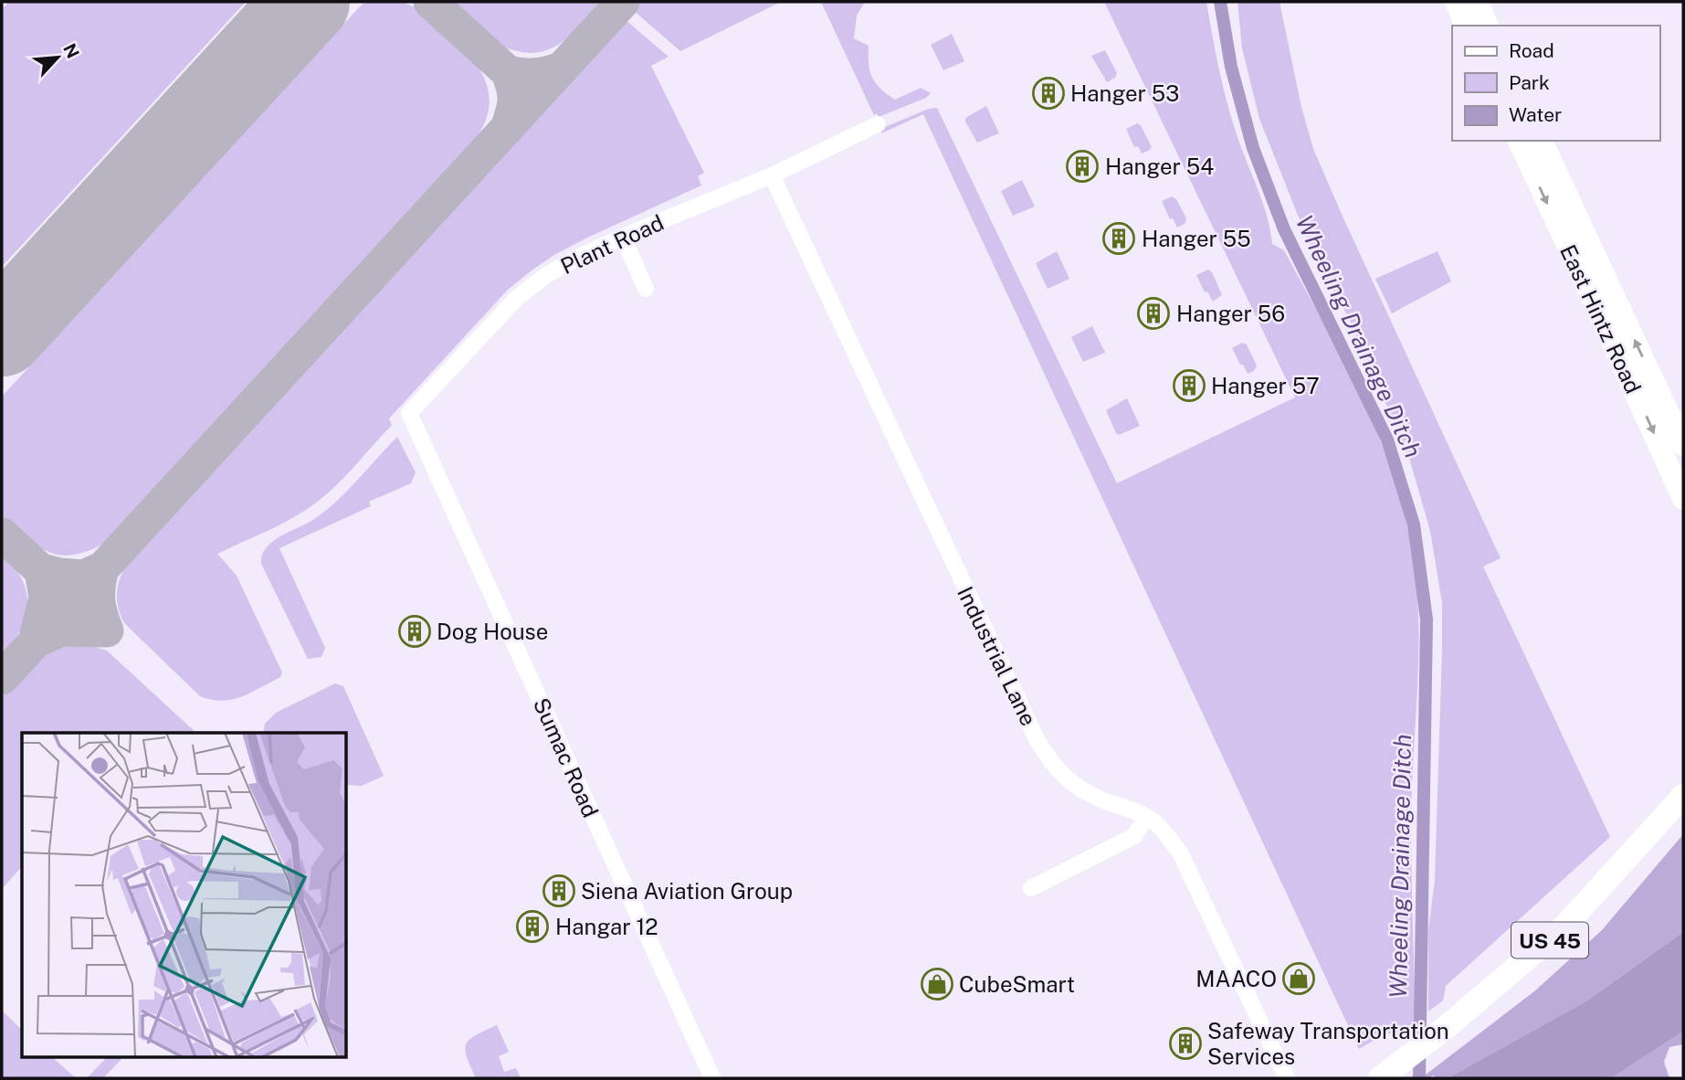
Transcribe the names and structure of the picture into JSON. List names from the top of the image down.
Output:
{
  "streets": {
    "main road": ["East Hintz Road", "US 45"],
    "street": ["Plant Road", "Industrial Lane", "Sumac Road"]
  },
  "crossings": [
    ["Plant Road", "Industrial Lane"],
    ["Plant Road", "Sumac Road"]
  ],
  "water": ["Wheeling Drainage Ditch"],
  "places": {
    "building": [
      "Hanger 53",
      "Hanger 54",
      "Hanger 55",
      "Hanger 56",
      "Hanger 57",
      "Dog House",
      "Siena Aviation Group",
      "Hangar 12",
      "Safeway Transportation Services"
    ],
    "shop": ["MAACO", "CubeSmart"]
  },
  "legend": ["Road", "Park", "Water"],
  "north": "top right"
}
